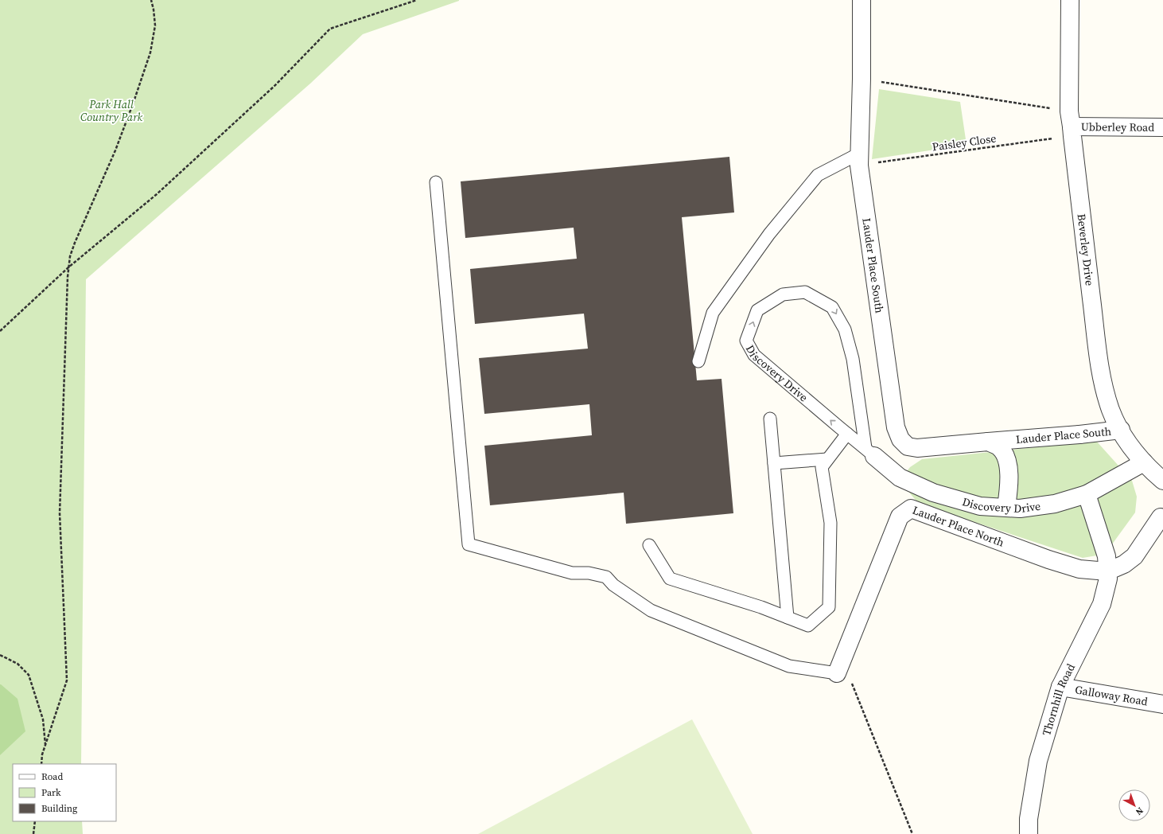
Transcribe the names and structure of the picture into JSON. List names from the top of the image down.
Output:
{
  "streets": {
    "street": [
      "Ubberley Road",
      "Beverley Drive",
      "Lauder Place South",
      "Discovery Drive",
      "Lauder Place North",
      "Galloway Road",
      "Thornhill Road"
    ],
    "path": ["Paisley Close"]
  },
  "crossings": [
    ["Ubberley Road", "Paisley Close"],
    ["Ubberley Road", "Beverley Drive"],
    ["Paisley Close", "Beverley Drive"],
    ["Paisley Close", "Lauder Place South"],
    ["Beverley Drive", "Lauder Place South"],
    ["Beverley Drive", "Discovery Drive"],
    ["Lauder Place South", "Discovery Drive"],
    ["Discovery Drive", "Thornhill Road"],
    ["Lauder Place North", "Thornhill Road"],
    ["Galloway Road", "Thornhill Road"]
  ],
  "parks": ["Park Hall Country Park"],
  "legend": ["Road", "Park", "Building"],
  "north": "bottom right"
}
